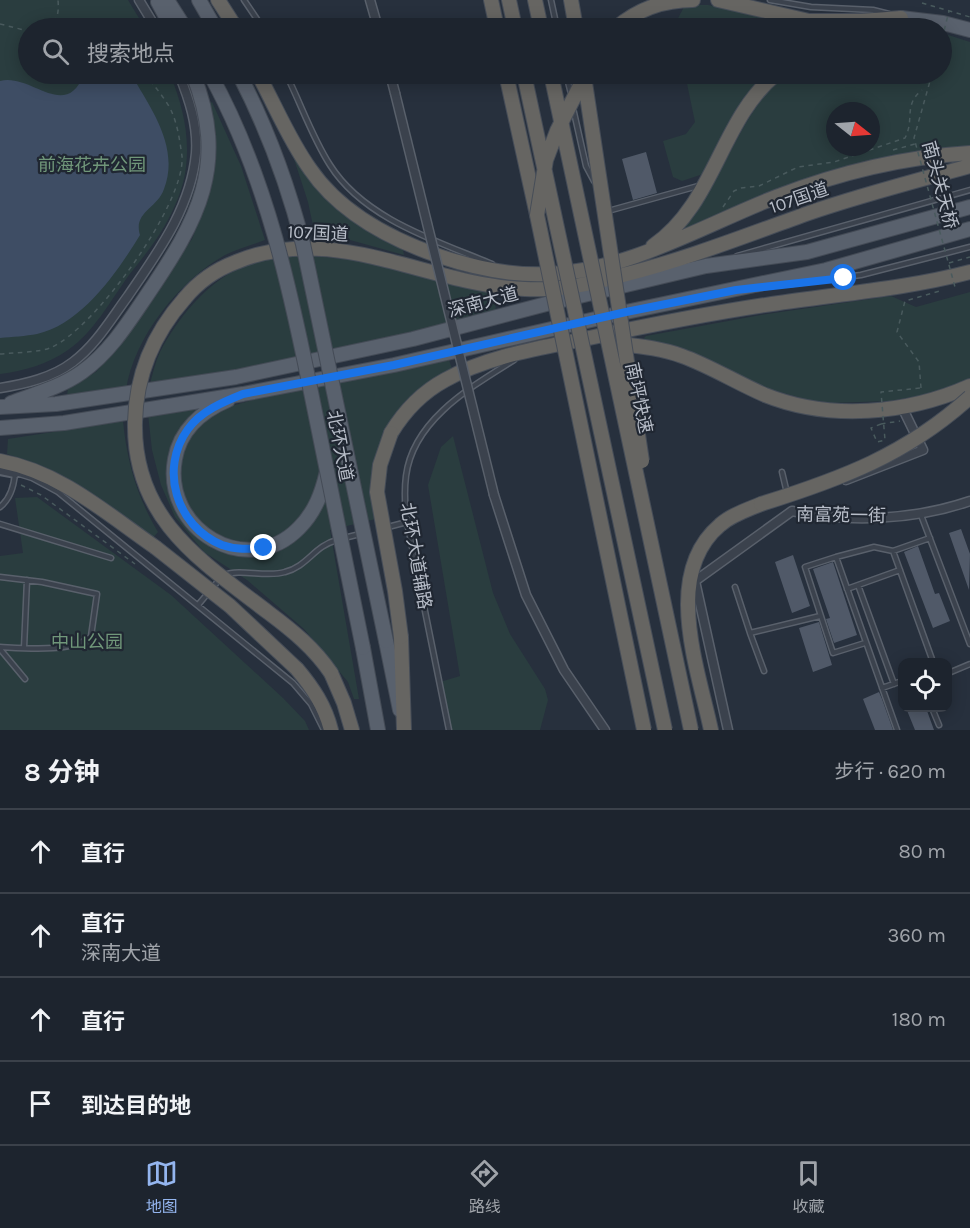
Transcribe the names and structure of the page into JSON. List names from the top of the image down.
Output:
{
  "streets": {
    "highway": ["107国道", "南坪快速"],
    "main road": ["深南大道", "北环大道"],
    "street": ["南富苑一街"],
    "lane": ["北环大道辅路"],
    "path": ["南头关天桥"]
  },
  "parks": ["前海花卉公园", "中山公园"],
  "north": "right",
  "page": {
    "search": "搜索地点",
    "heading": ["8 分钟", "步行 · 620 m"],
    "list": [
      ["直行", "80 m"],
      ["直行", "深南大道", "360 m"],
      ["直行", "180 m"],
      "到达目的地"
    ],
    "nav": ["地图", "路线", "收藏"]
  }
}
